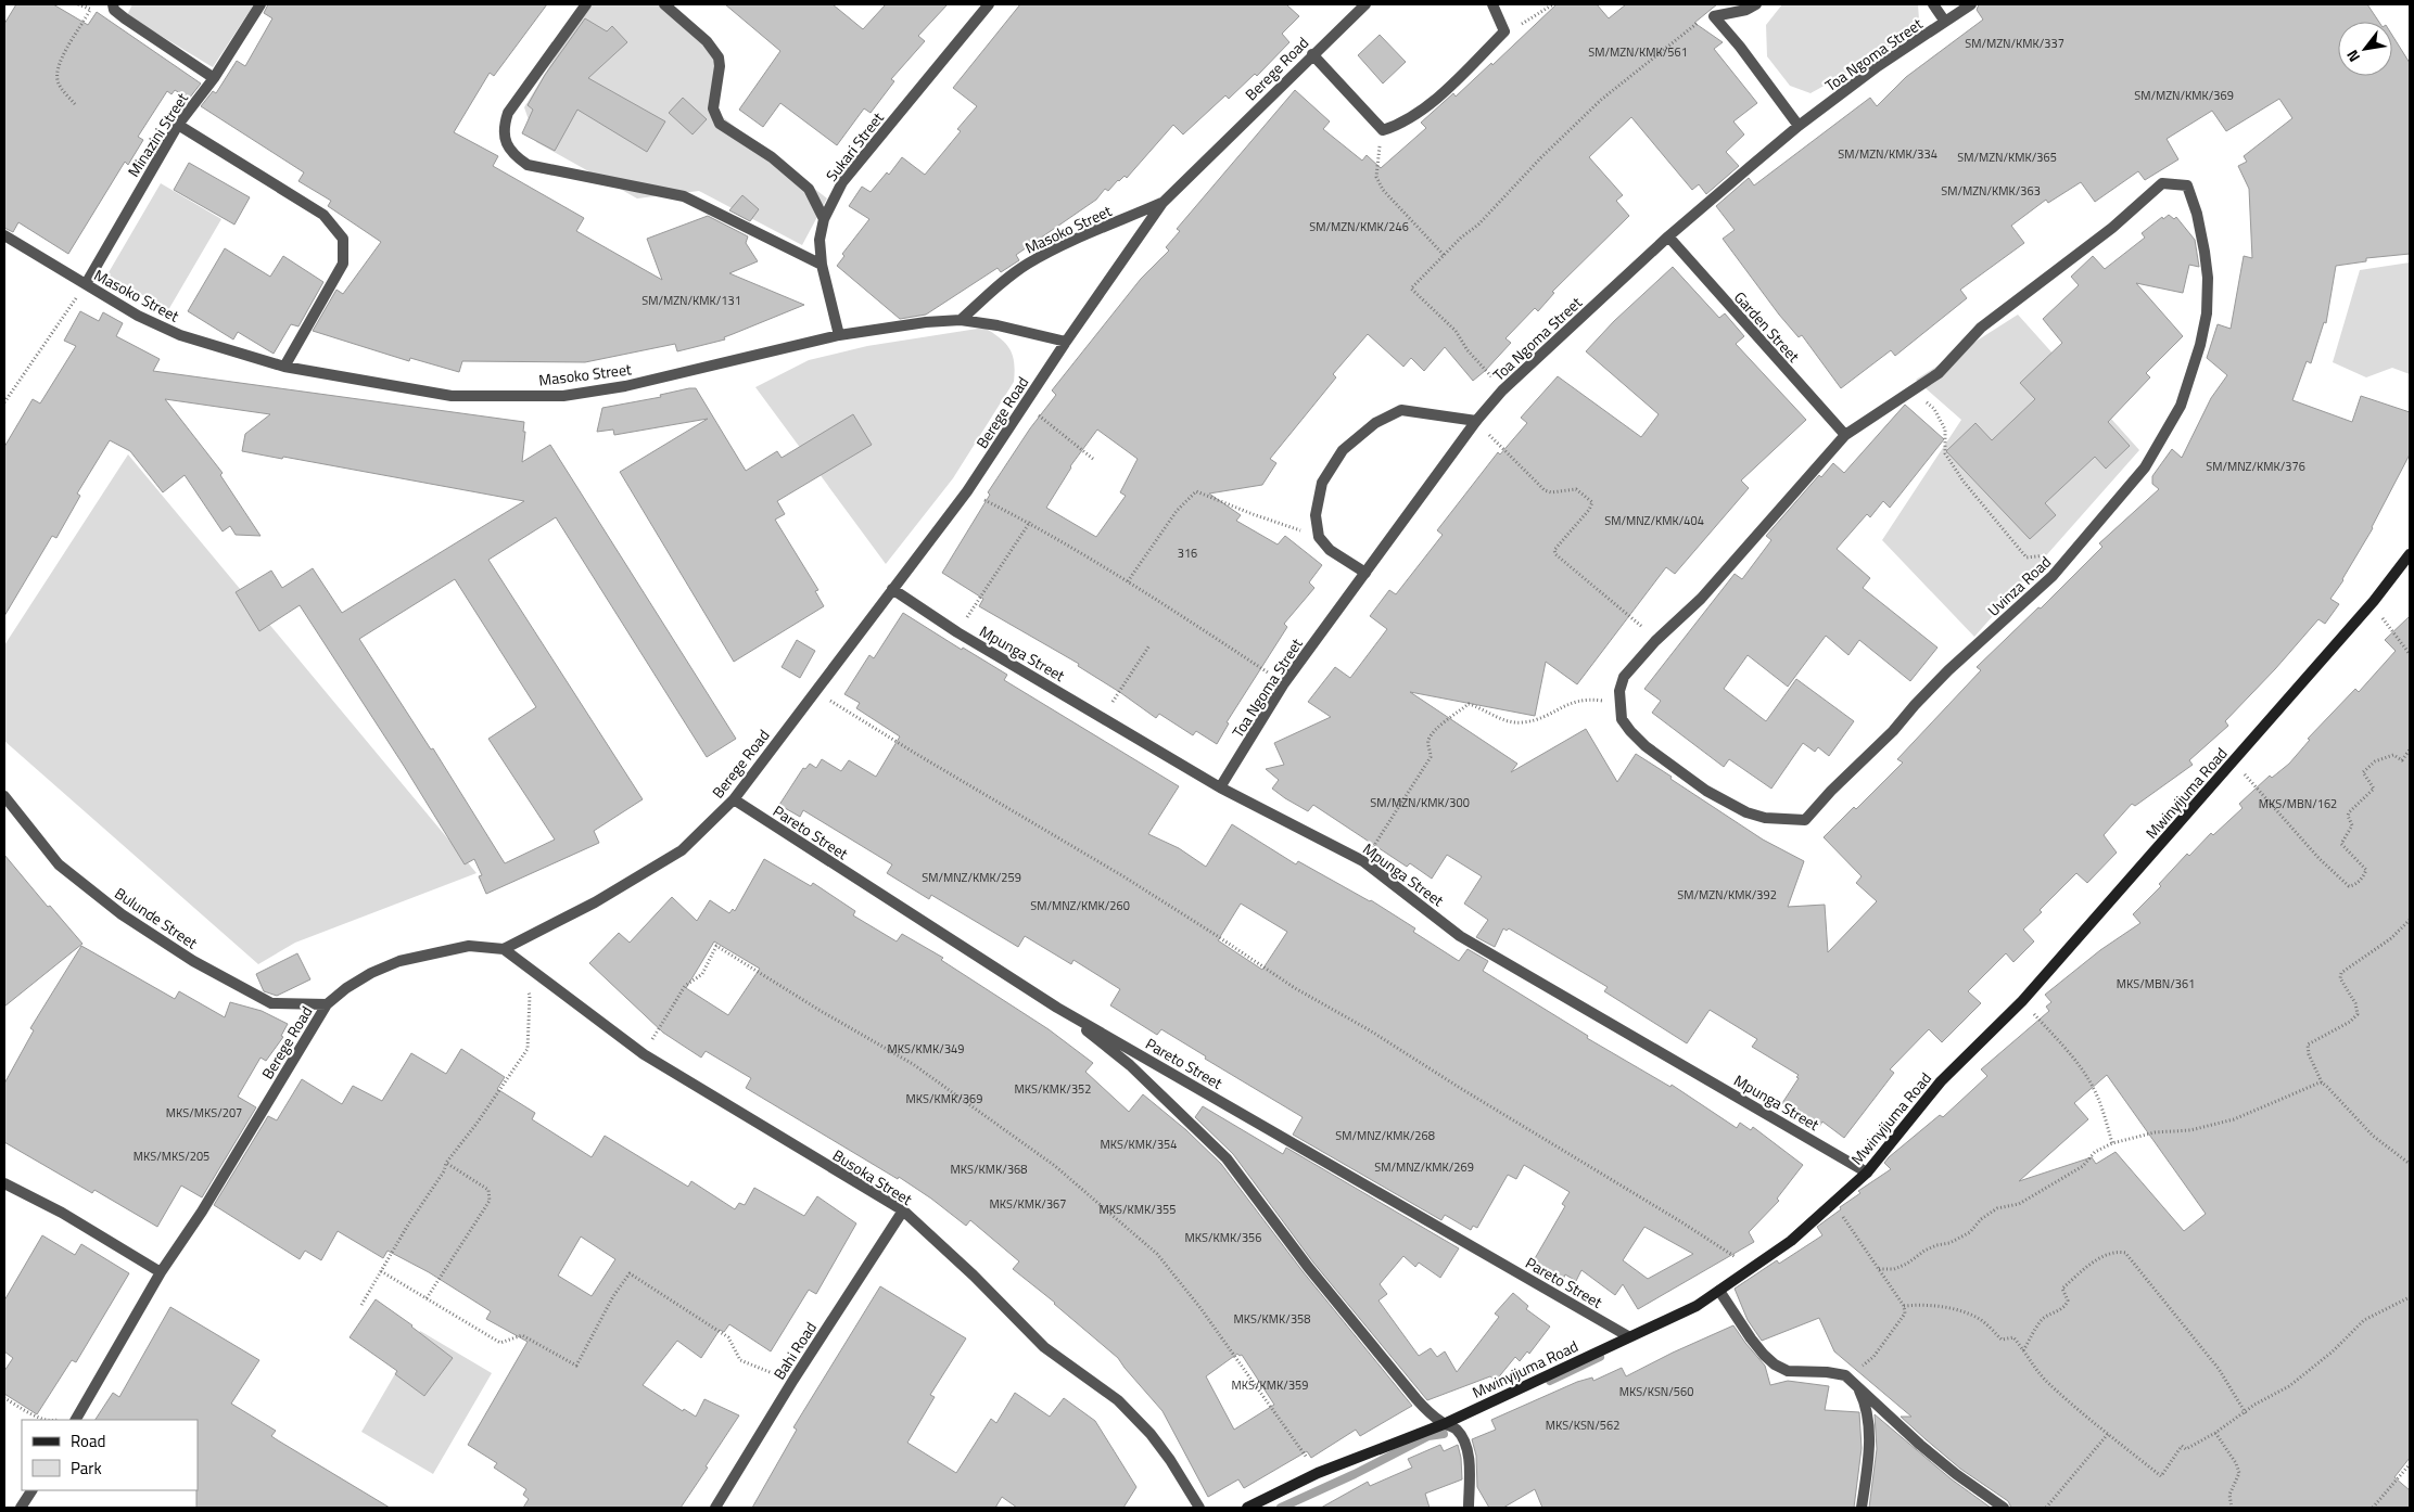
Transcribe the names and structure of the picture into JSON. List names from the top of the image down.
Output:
{
  "streets": {
    "street": [
      "Toa Ngoma Street",
      "Berege Road",
      "Minazini Street",
      "Sukari Street",
      "Masoko Street",
      "Garden Street",
      "Uvinza Road",
      "Mpunga Street",
      "Mwinyijuma Road",
      "Pareto Street",
      "Bulunde Street",
      "Busoka Street",
      "Bahi Road"
    ]
  },
  "crossings": [
    ["Toa Ngoma Street", "Garden Street"],
    ["Toa Ngoma Street", "Mpunga Street"],
    ["Berege Road", "Masoko Street"],
    ["Berege Road", "Mpunga Street"],
    ["Berege Road", "Pareto Street"],
    ["Berege Road", "Bulunde Street"],
    ["Berege Road", "Busoka Street"],
    ["Minazini Street", "Masoko Street"],
    ["Sukari Street", "Masoko Street"],
    ["Garden Street", "Uvinza Road"],
    ["Mpunga Street", "Mwinyijuma Road"],
    ["Mwinyijuma Road", "Pareto Street"],
    ["Busoka Street", "Bahi Road"]
  ],
  "house_numbers": [
    "SM/MZN/KMK/337",
    "SM/MZN/KMK/561",
    "SM/MZN/KMK/369",
    "SM/MZN/KMK/334",
    "SM/MZN/KMK/365",
    "SM/MZN/KMK/363",
    "SM/MZN/KMK/246",
    "SM/MZN/KMK/131",
    "SM/MNZ/KMK/376",
    "SM/MNZ/KMK/404",
    "316",
    "SM/MZN/KMK/300",
    "MKS/MBN/162",
    "SM/MNZ/KMK/259",
    "SM/MZN/KMK/392",
    "SM/MNZ/KMK/260",
    "MKS/MBN/361",
    "MKS/KMK/349",
    "MKS/KMK/352",
    "MKS/KMK/369",
    "MKS/MKS/207",
    "SM/MNZ/KMK/268",
    "MKS/KMK/354",
    "MKS/MKS/205",
    "SM/MNZ/KMK/269",
    "MKS/KMK/368",
    "MKS/KMK/367",
    "MKS/KMK/355",
    "MKS/KMK/356",
    "MKS/KMK/358",
    "MKS/KMK/359",
    "MKS/KSN/560",
    "MKS/KSN/562"
  ],
  "legend": ["Road", "Park"],
  "north": "bottom left"
}
